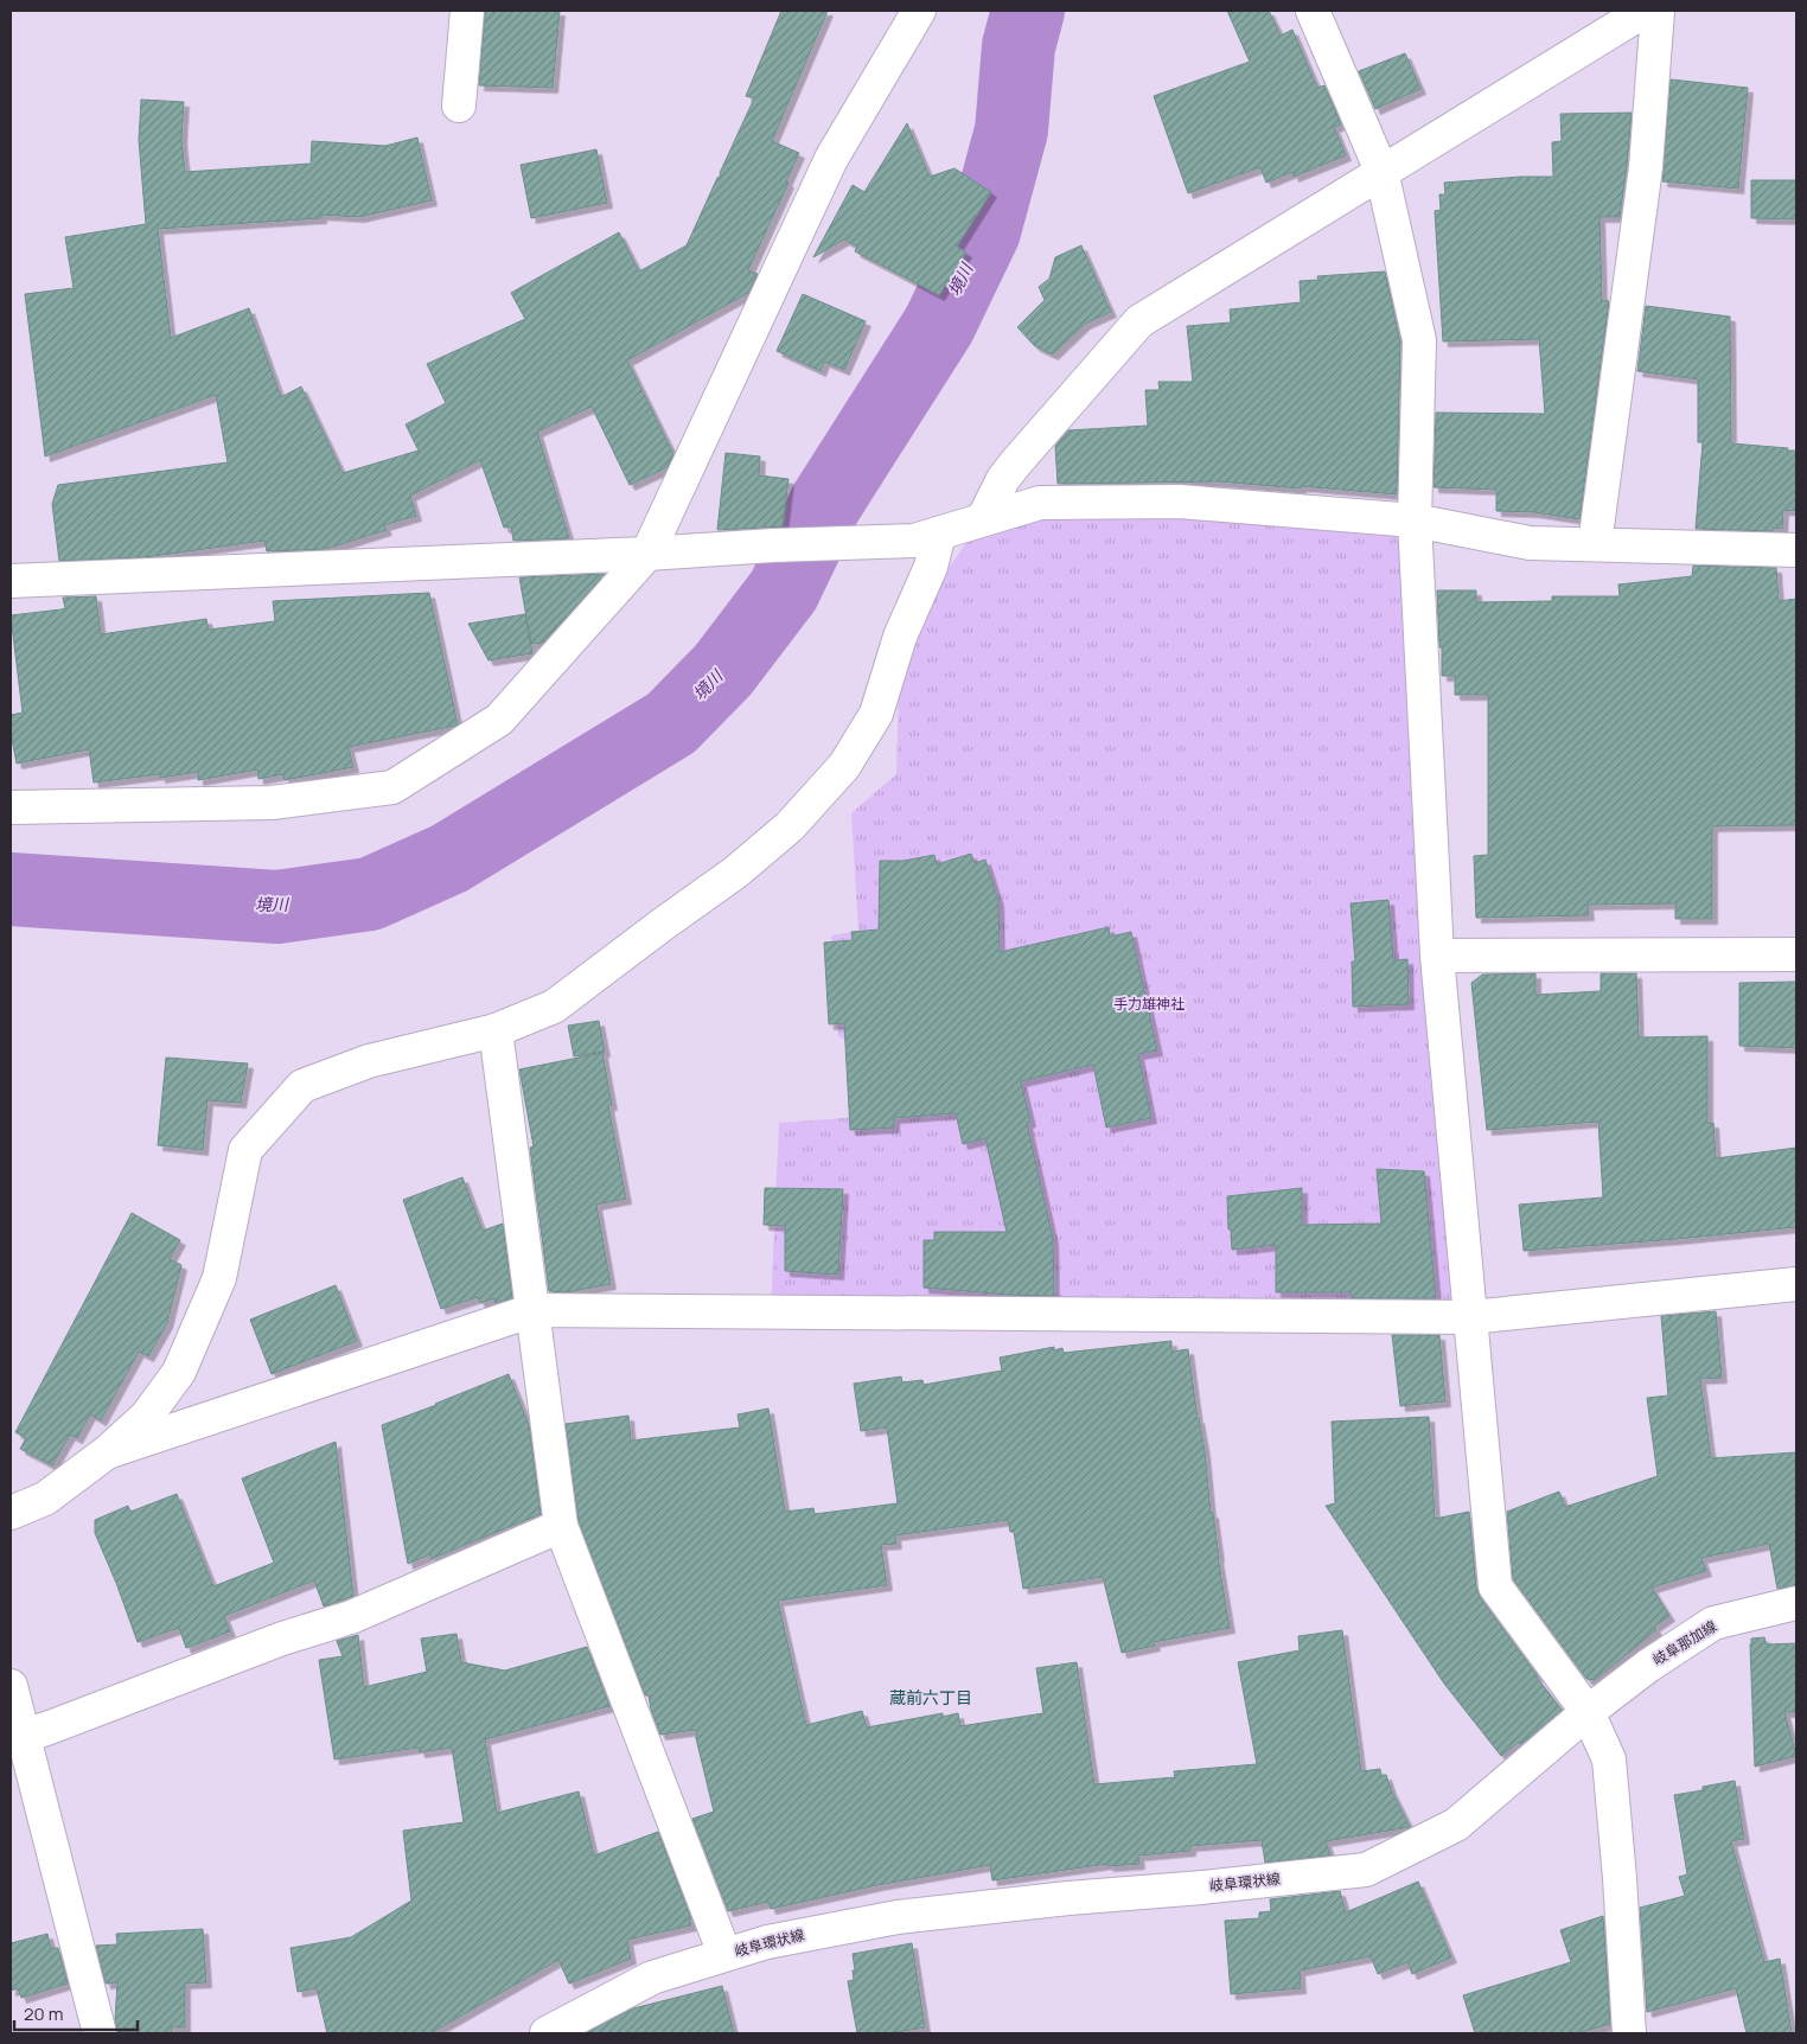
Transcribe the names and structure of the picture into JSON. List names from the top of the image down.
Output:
{
  "streets": {
    "street": ["岐阜那加線", "岐阜環状線"]
  },
  "crossings": [
    ["岐阜那加線", "岐阜環状線"]
  ],
  "districts": ["蔵前六丁目"],
  "water": ["境川"],
  "parks": ["手力雄神社"],
  "scale_bar": "20 m"
}
